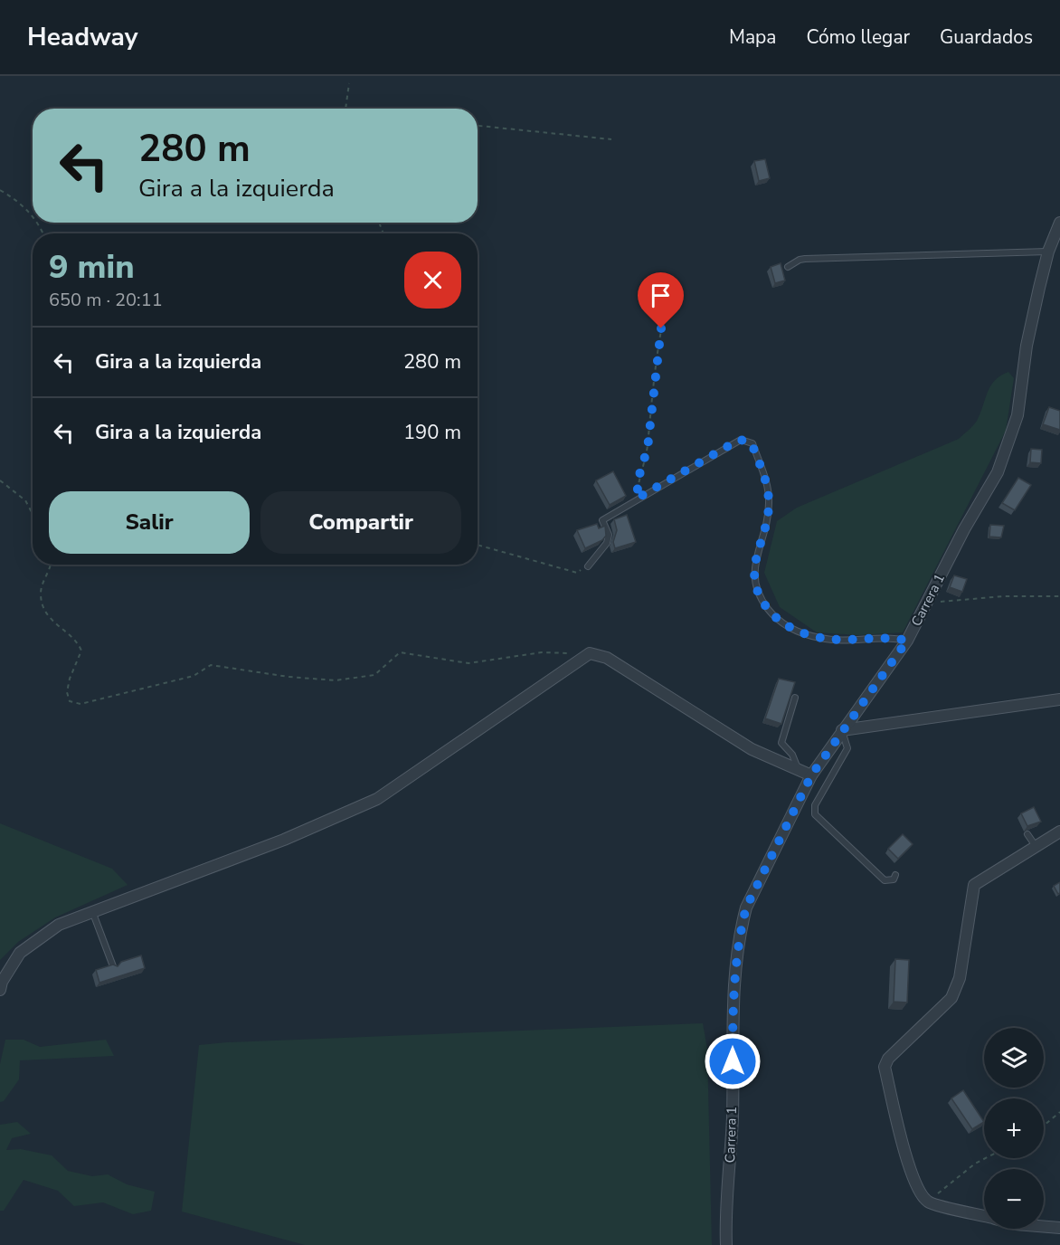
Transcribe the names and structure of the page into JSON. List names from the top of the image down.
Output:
{
  "streets": {
    "street": ["Carrera 1"]
  },
  "page": {
    "header": "Headway",
    "nav": ["Mapa", "Cómo llegar", "Guardados"],
    "turn": ["280 m", "Gira a la izquierda"],
    "heading": ["9 min", "650 m · 20:11"],
    "list": [
      {
        "name": "Gira a la izquierda",
        "value": "280 m"
      },
      {
        "name": "Gira a la izquierda",
        "value": "190 m"
      }
    ],
    "buttons": ["Salir", "Compartir"],
    "map_buttons": ["+", "−"]
  }
}
